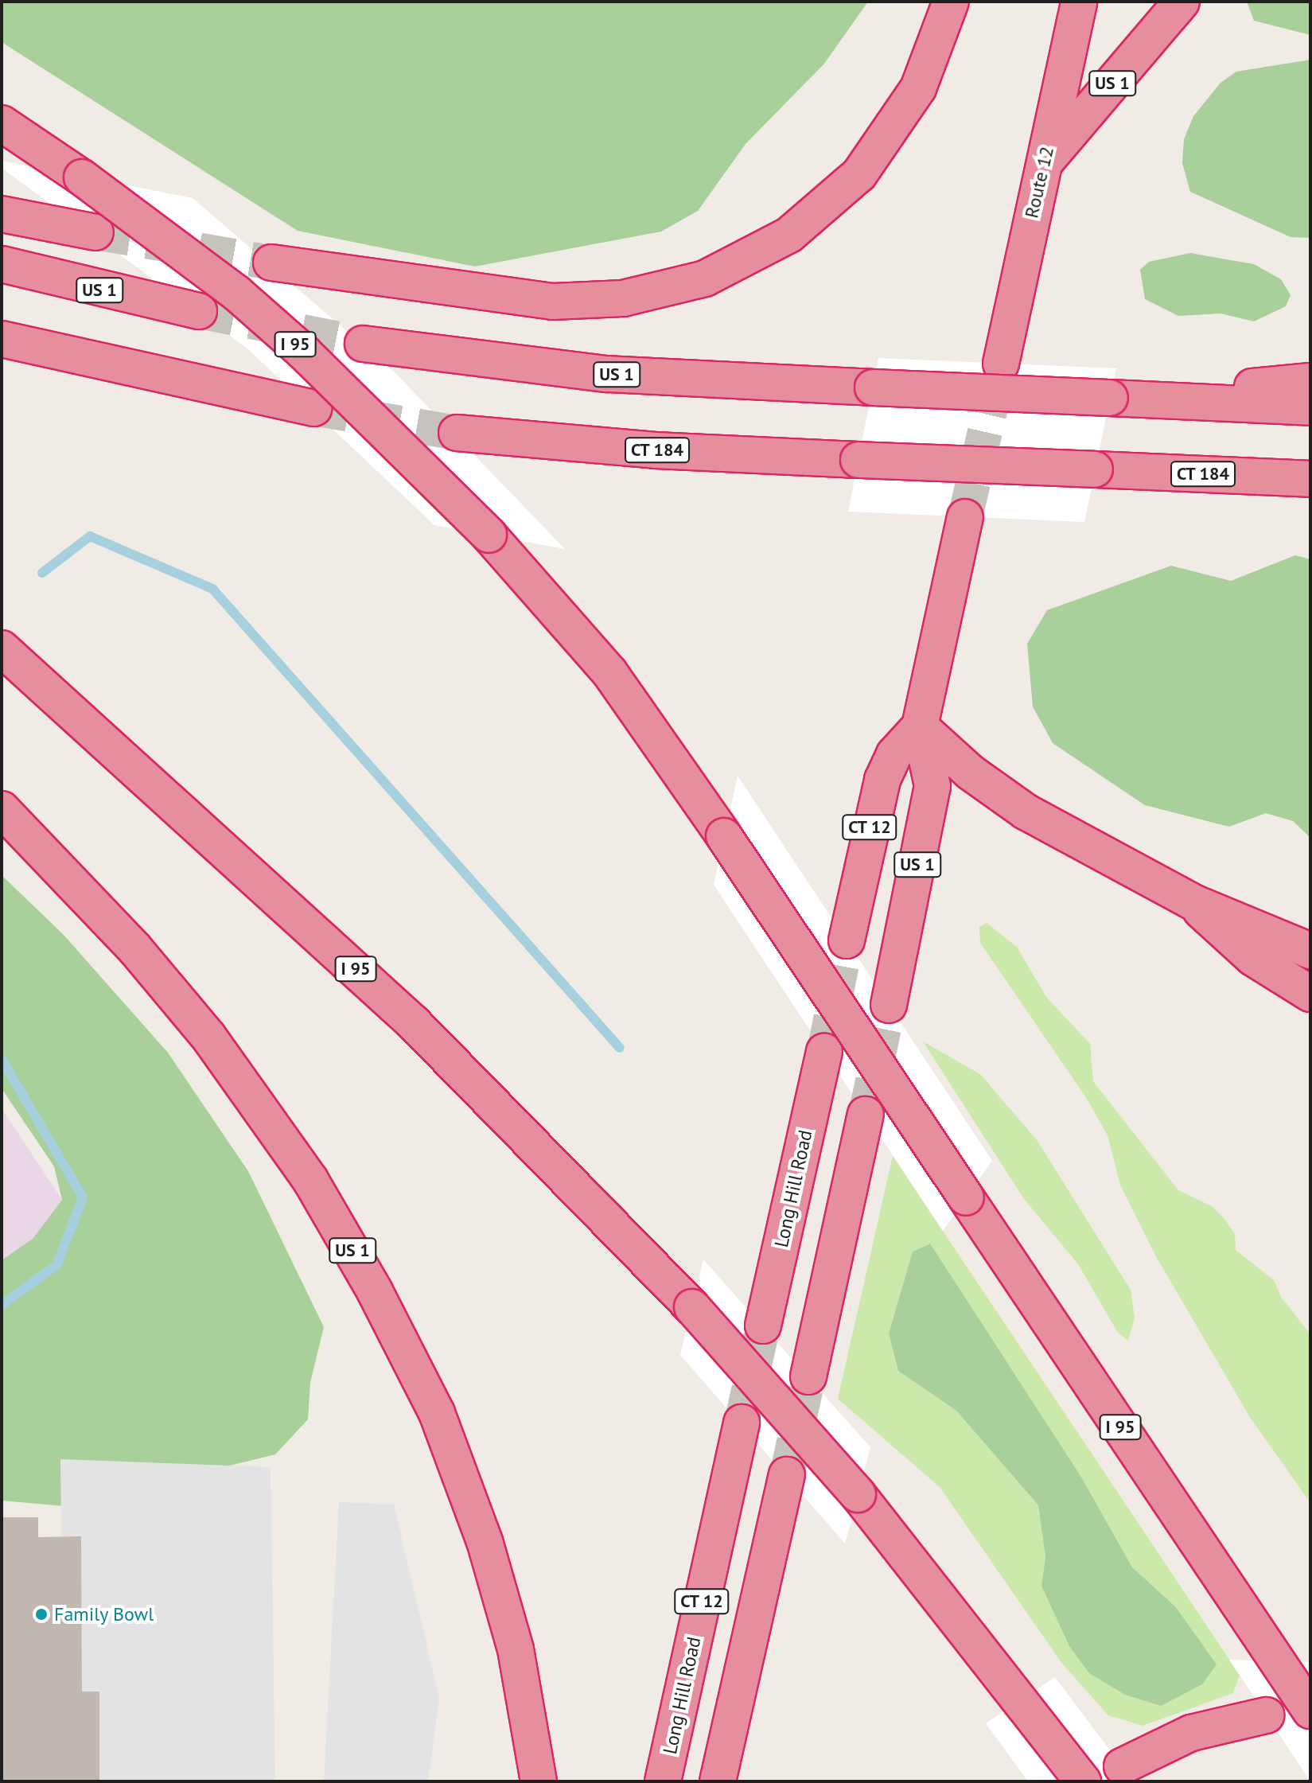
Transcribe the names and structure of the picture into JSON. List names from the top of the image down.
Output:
{
  "streets": {
    "highway": [
      "US 1",
      "Route 12",
      "I 95",
      "CT 184",
      "CT 12",
      "Long Hill Road"
    ]
  },
  "crossings": [
    ["US 1", "Route 12"],
    ["US 1", "CT 12"]
  ],
  "places": ["Family Bowl"]
}
